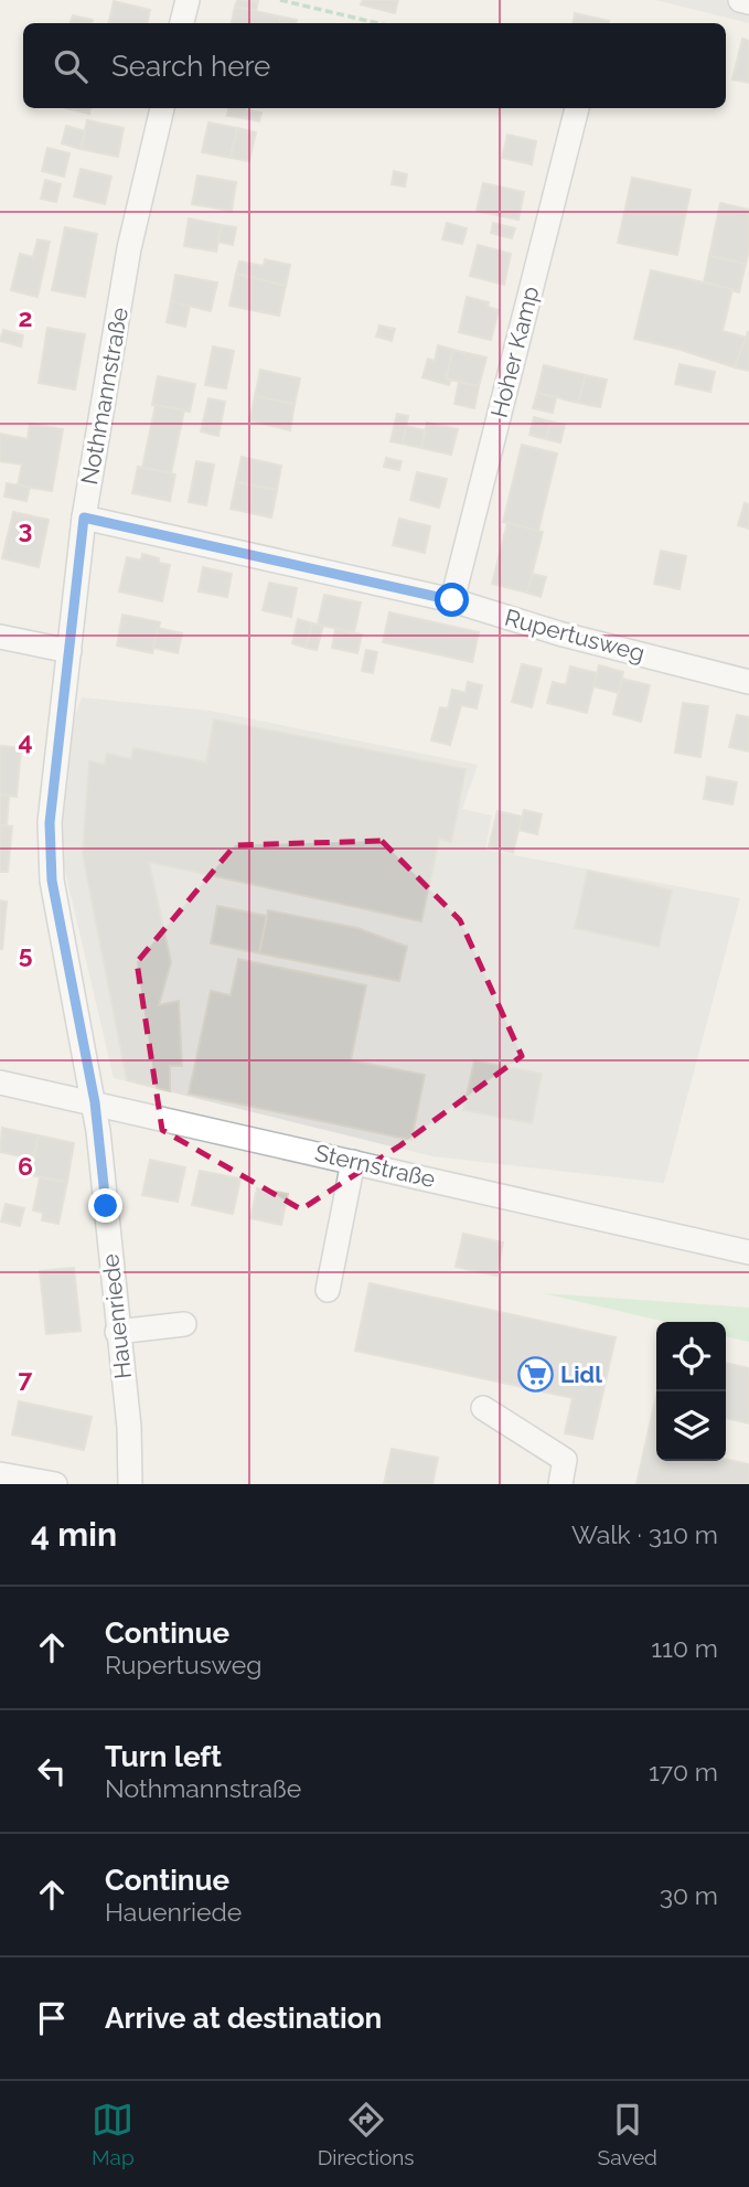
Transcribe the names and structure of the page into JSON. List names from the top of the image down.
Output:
{
  "streets": {
    "street": [
      "Hoher Kamp",
      "Nothmannstraße",
      "Rupertusweg",
      "Sternstraße",
      "Hauenriede"
    ]
  },
  "crossings": [
    ["Hoher Kamp", "Rupertusweg"],
    ["Nothmannstraße", "Rupertusweg"],
    ["Nothmannstraße", "Sternstraße"],
    ["Nothmannstraße", "Hauenriede"],
    ["Sternstraße", "Hauenriede"]
  ],
  "places": {
    "supermarket": ["Lidl"]
  },
  "page": {
    "search": "Search here",
    "heading": ["4 min", "Walk · 310 m"],
    "list": [
      ["Continue", "Rupertusweg", "110 m"],
      ["Turn left", "Nothmannstraße", "170 m"],
      ["Continue", "Hauenriede", "30 m"],
      "Arrive at destination"
    ],
    "nav": ["Map", "Directions", "Saved"]
  },
  "grid": {
    "rows": [
      "2",
      "3",
      "4",
      "5",
      "6",
      "7"
    ]
  }
}
